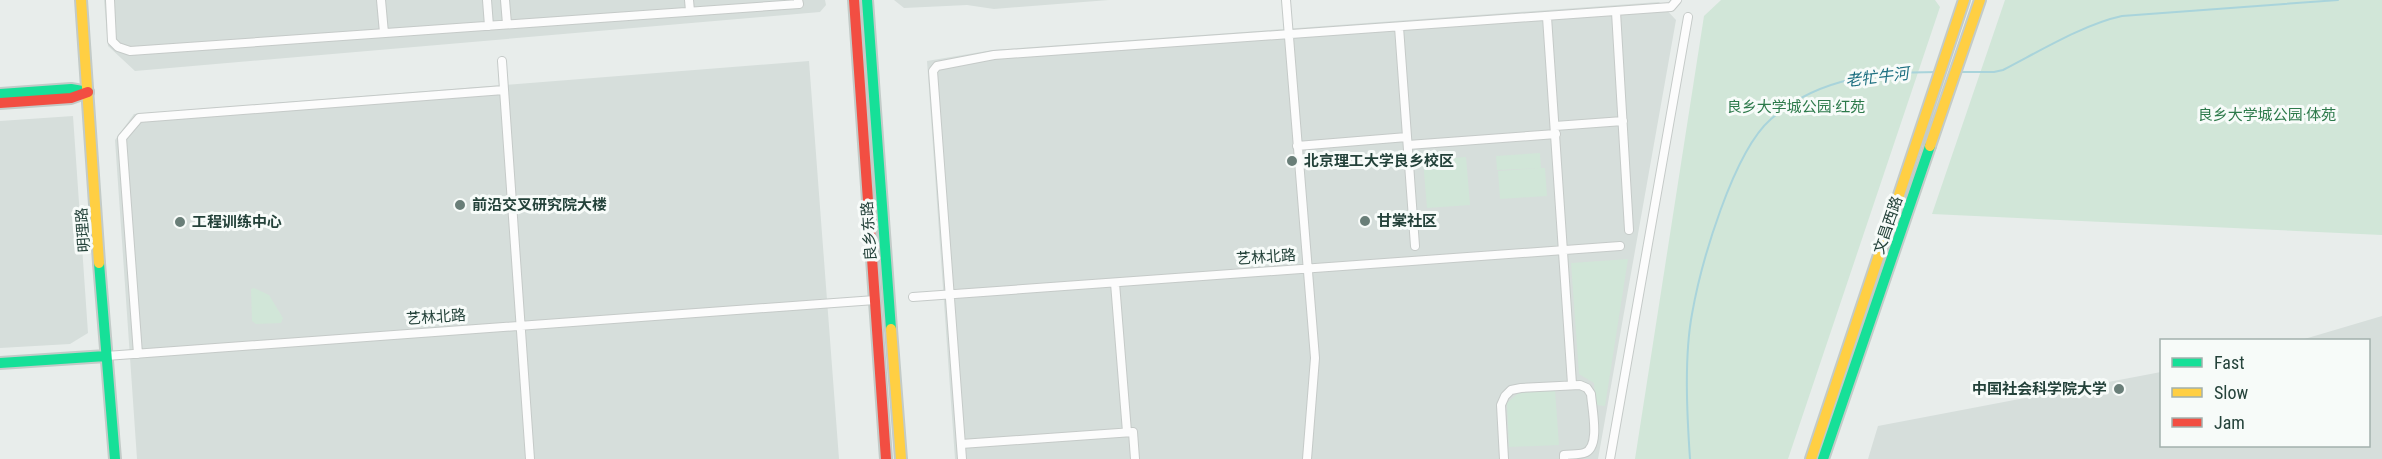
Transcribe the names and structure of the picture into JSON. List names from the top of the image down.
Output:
{
  "streets": {
    "main road": [
      "文昌西路",
      "明理路",
      "良乡东路",
      "艺林北路"
    ]
  },
  "crossings": [
    ["明理路", "艺林北路"],
    ["良乡东路", "艺林北路"]
  ],
  "water": ["老牤牛河"],
  "parks": ["良乡大学城公园·红苑", "良乡大学城公园·体苑"],
  "places": [
    "北京理工大学良乡校区",
    "前沿交叉研究院大楼",
    "甘棠社区",
    "工程训练中心",
    "中国社会科学院大学"
  ],
  "legend": ["Fast", "Slow", "Jam"]
}
